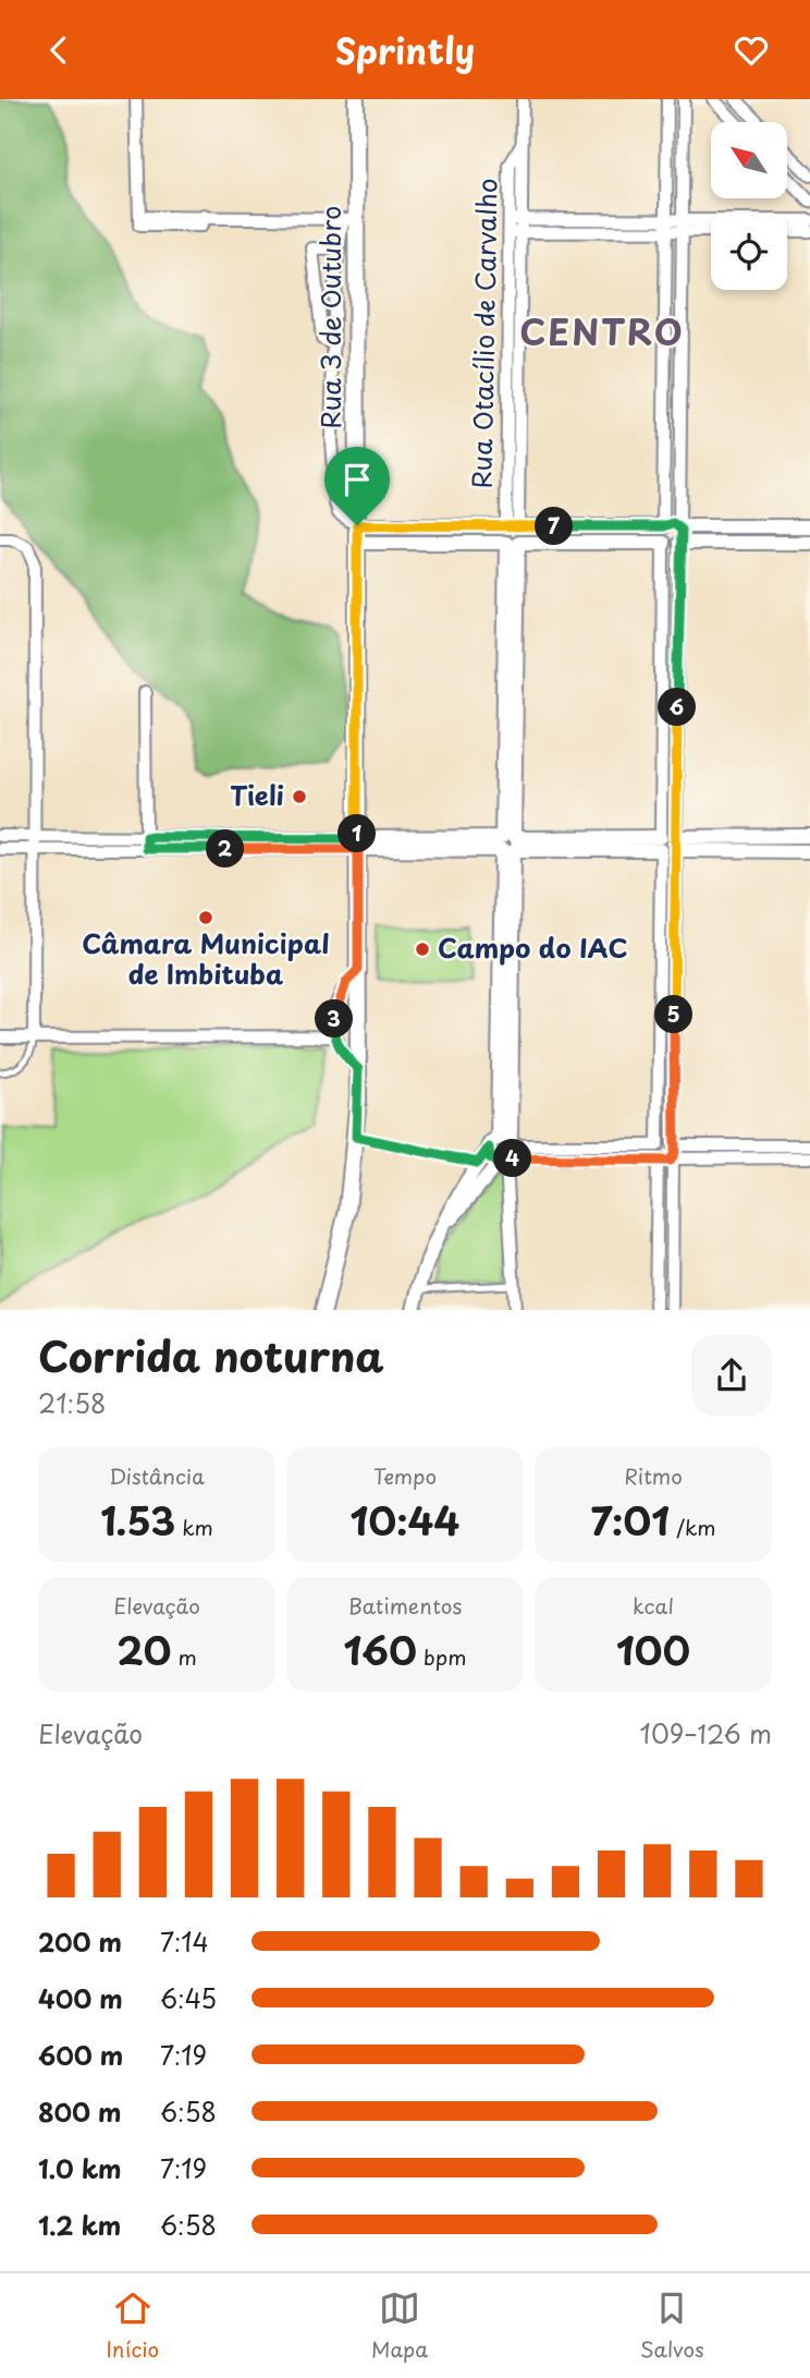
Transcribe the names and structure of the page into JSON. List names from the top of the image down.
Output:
{
  "streets": {
    "main road": ["Rua 3 de Outubro"],
    "street": ["Rua Otacílio de Carvalho"]
  },
  "districts": ["CENTRO"],
  "places": ["Tieli", "Câmara Municipal de Imbituba", "Campo do IAC"],
  "north": "top left",
  "page": {
    "header": "Sprintly",
    "pins": [
      "7",
      "6",
      "1",
      "2",
      "5",
      "3",
      "4"
    ],
    "heading": ["Corrida noturna", "21:58"],
    "stats": [
      ["Distância", "1.53 km"],
      ["Tempo", "10:44"],
      ["Ritmo", "7:01 /km"],
      ["Elevação", "20 m"],
      ["Batimentos", "160 bpm"],
      ["kcal", "100"]
    ],
    "chart": ["Elevação", "109–126 m"],
    "list": [
      {
        "name": "200 m",
        "note": "7:14"
      },
      {
        "name": "400 m",
        "note": "6:45"
      },
      {
        "name": "600 m",
        "note": "7:19"
      },
      {
        "name": "800 m",
        "note": "6:58"
      },
      {
        "name": "1.0 km",
        "note": "7:19"
      },
      {
        "name": "1.2 km",
        "note": "6:58"
      }
    ],
    "tabs": ["Início", "Mapa", "Salvos"]
  }
}
